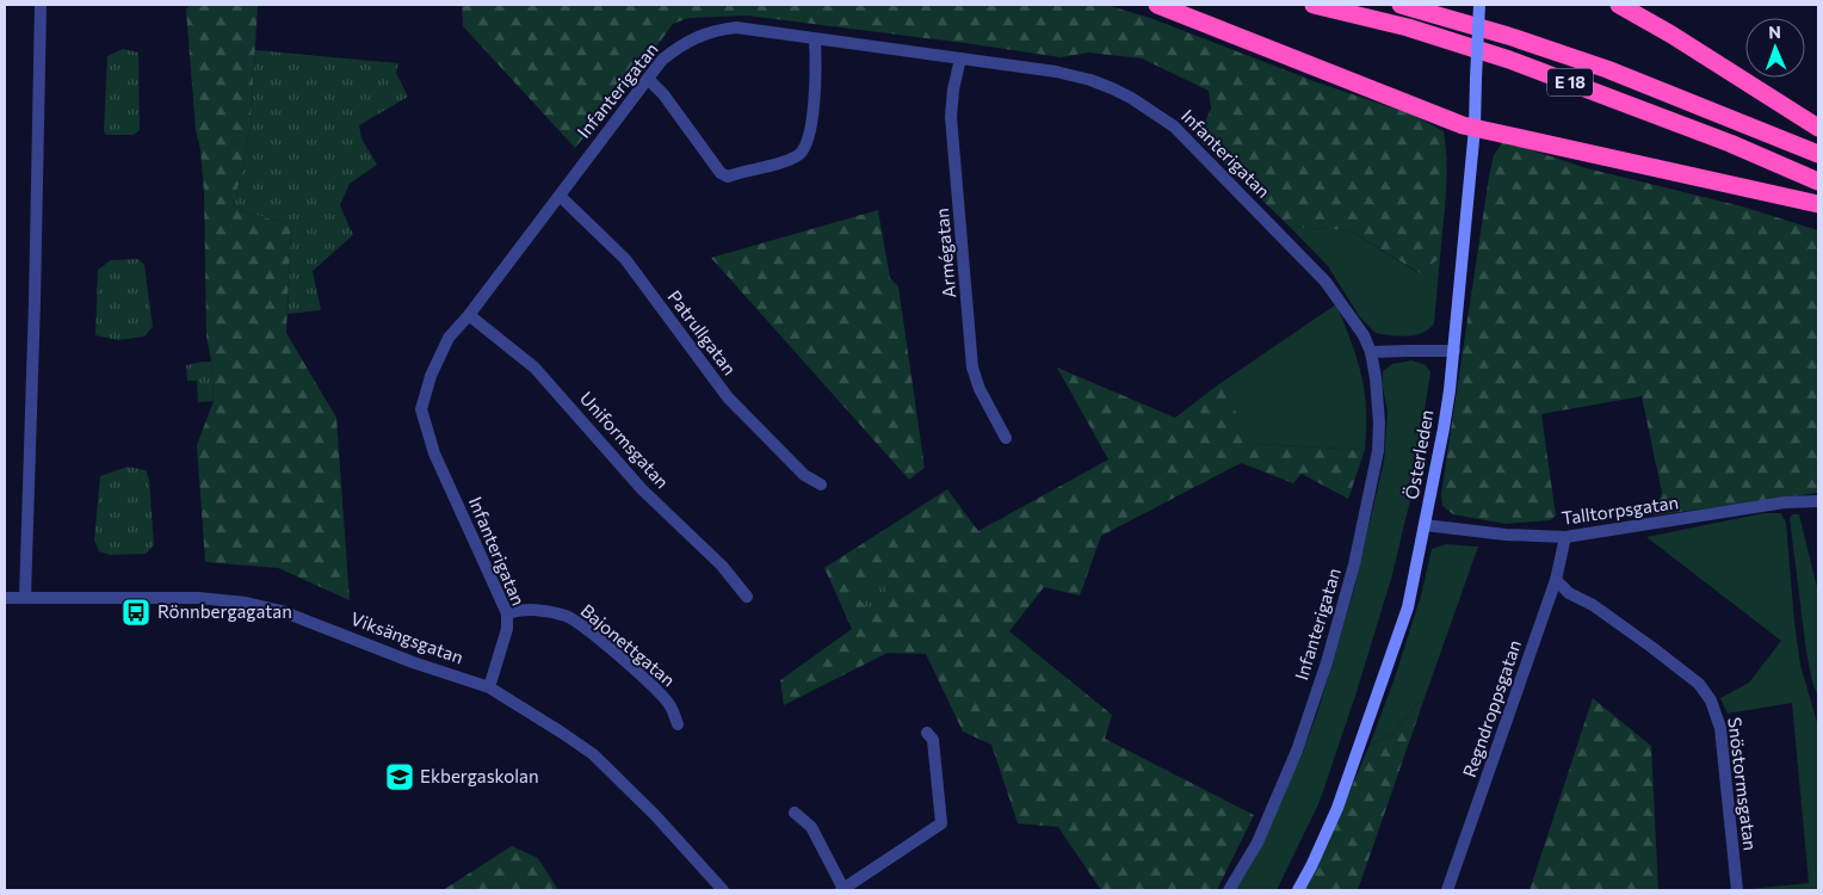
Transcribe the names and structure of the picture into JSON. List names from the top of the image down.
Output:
{
  "streets": {
    "highway": ["E 18"],
    "main road": ["Österleden"],
    "street": [
      "Infanterigatan",
      "Armégatan",
      "Patrullgatan",
      "Uniformsgatan",
      "Talltorpsgatan",
      "Viksängsgatan",
      "Bajonettgatan",
      "Regndroppsgatan",
      "Snöstormsgatan"
    ]
  },
  "crossings": [
    ["Infanterigatan", "Armégatan"],
    ["Infanterigatan", "Patrullgatan"],
    ["Infanterigatan", "Uniformsgatan"],
    ["Infanterigatan", "Viksängsgatan"],
    ["Infanterigatan", "Bajonettgatan"],
    ["Österleden", "Talltorpsgatan"],
    ["Talltorpsgatan", "Regndroppsgatan"],
    ["Regndroppsgatan", "Snöstormsgatan"]
  ],
  "places": {
    "bus stop": ["Rönnbergagatan"],
    "school or university": ["Ekbergaskolan"]
  },
  "north": "top"
}
